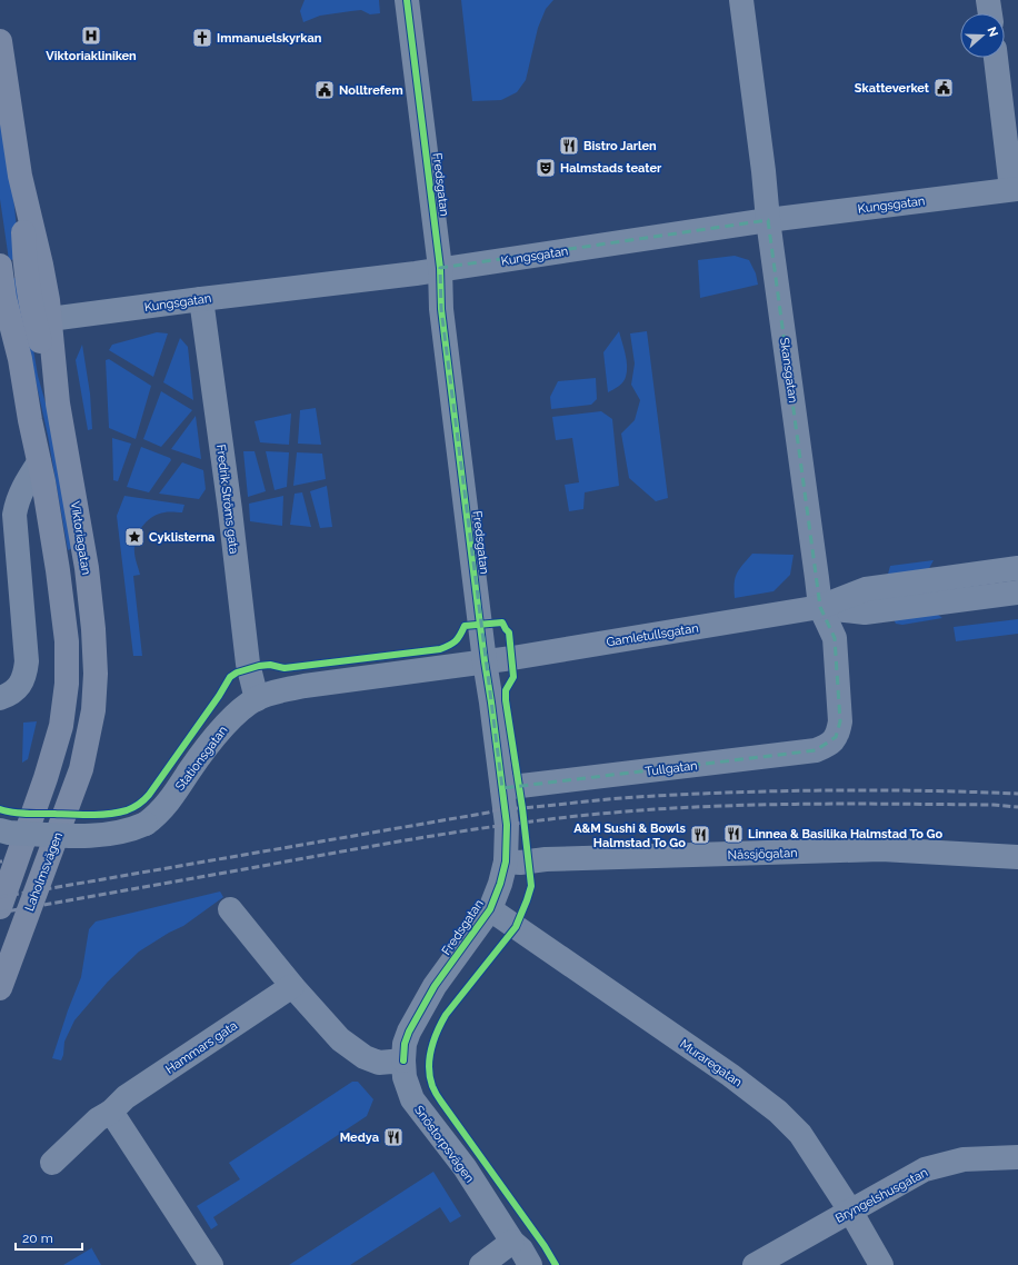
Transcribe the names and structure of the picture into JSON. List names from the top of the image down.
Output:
{
  "streets": {
    "highway": ["Viktoriagatan", "Laholmsvägen"],
    "street": [
      "Fredsgatan",
      "Kungsgatan",
      "Skansgatan",
      "Fredrik Ströms gata",
      "Gamletullsgatan",
      "Stationsgatan",
      "Tullgatan",
      "Nässjögatan",
      "Hammars gata",
      "Muraregatan",
      "Snöstorpsvägen",
      "Bryngelshusgatan"
    ]
  },
  "crossings": [
    ["Fredsgatan", "Kungsgatan"],
    ["Fredsgatan", "Gamletullsgatan"],
    ["Fredsgatan", "Stationsgatan"],
    ["Fredsgatan", "Tullgatan"],
    ["Fredsgatan", "Nässjögatan"],
    ["Fredsgatan", "Muraregatan"],
    ["Fredsgatan", "Snöstorpsvägen"],
    ["Kungsgatan", "Skansgatan"],
    ["Kungsgatan", "Fredrik Ströms gata"],
    ["Kungsgatan", "Viktoriagatan"],
    ["Skansgatan", "Gamletullsgatan"],
    ["Skansgatan", "Tullgatan"],
    ["Fredrik Ströms gata", "Stationsgatan"],
    ["Viktoriagatan", "Laholmsvägen"],
    ["Gamletullsgatan", "Stationsgatan"],
    ["Muraregatan", "Bryngelshusgatan"]
  ],
  "places": {
    "hospital": ["Viktoriakliniken"],
    "church": ["Immanuelskyrkan"],
    "public building": ["Skatteverket", "Nolltrefem"],
    "restaurant": [
      "Bistro Jarlen",
      "Linnea & Basilika Halmstad To Go",
      "A&M Sushi & Bowls Halmstad To Go",
      "Medya"
    ],
    "theatre": ["Halmstads teater"],
    "place": ["Cyklisterna"]
  },
  "scale_bar": "20 m",
  "north": "right"
}
